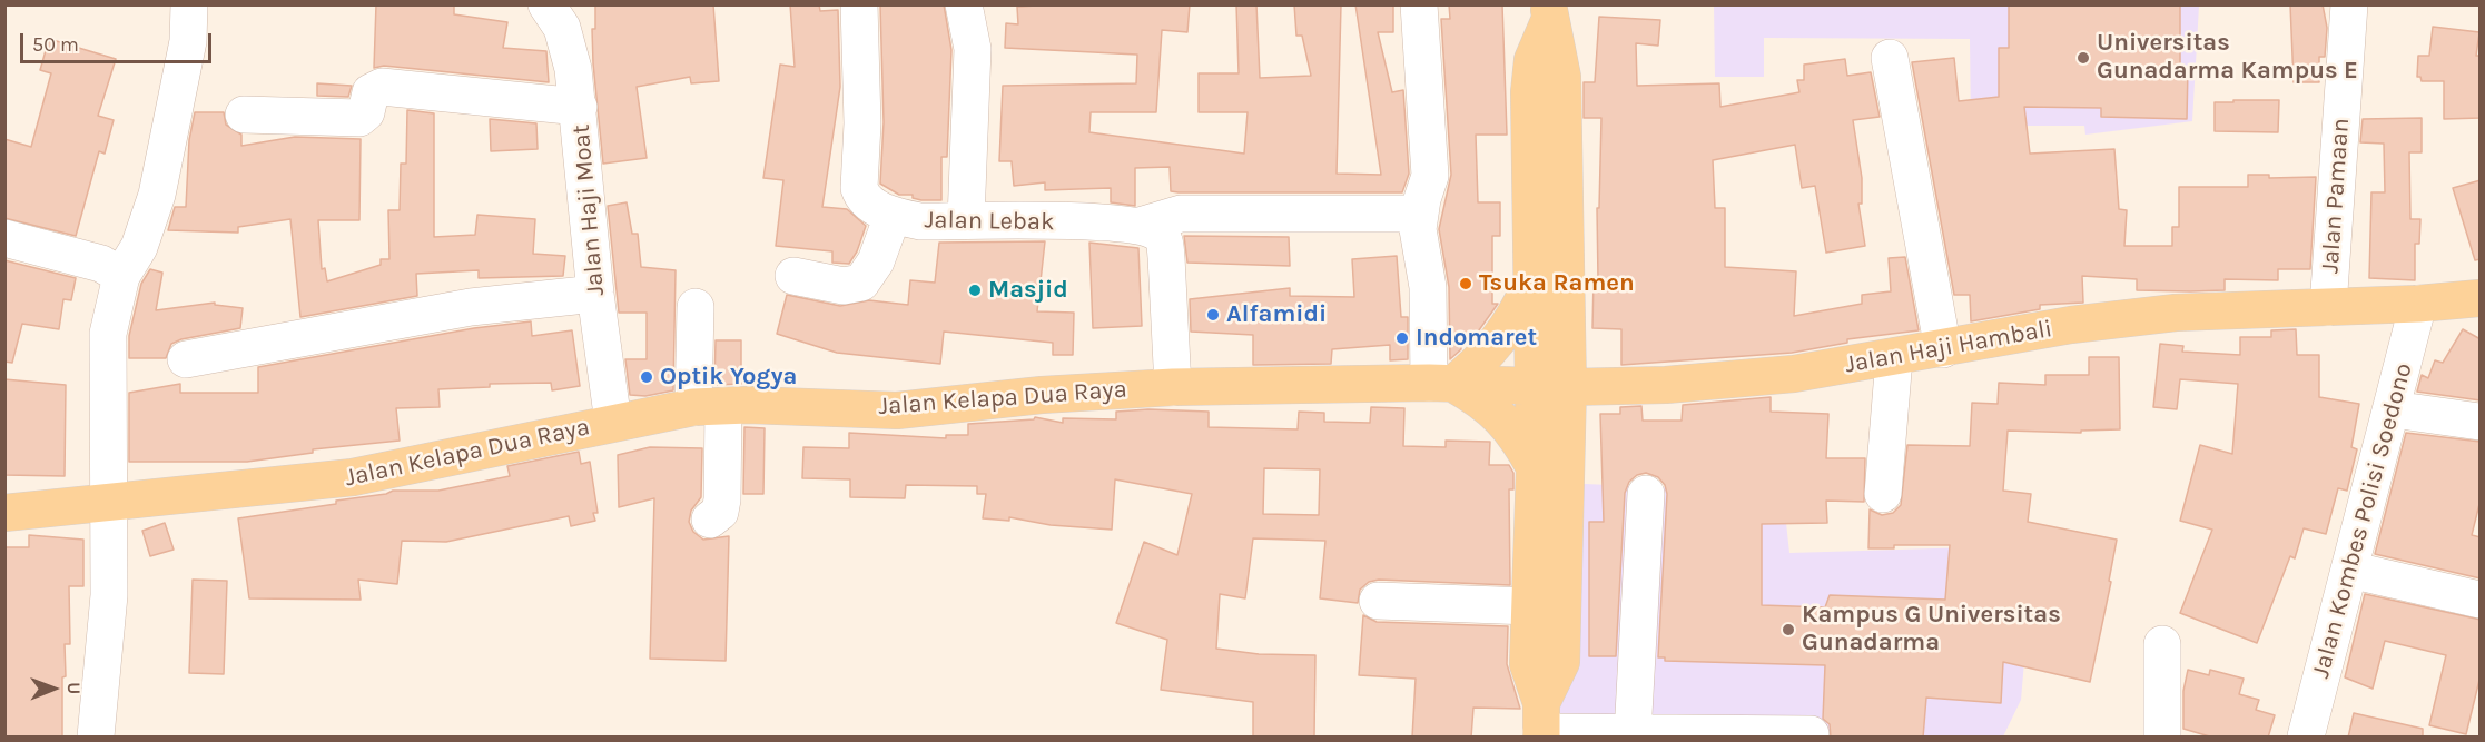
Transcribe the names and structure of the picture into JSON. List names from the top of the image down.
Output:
{
  "streets": {
    "main road": ["Jalan Haji Hambali", "Jalan Kelapa Dua Raya"],
    "street": [
      "Jalan Pamaan",
      "Jalan Haji Moat",
      "Jalan Lebak",
      "Jalan Kombes Polisi Soedono"
    ]
  },
  "crossings": [
    ["Jalan Pamaan", "Jalan Haji Hambali"],
    ["Jalan Haji Moat", "Jalan Kelapa Dua Raya"],
    ["Jalan Lebak", "Jalan Kelapa Dua Raya"],
    ["Jalan Haji Hambali", "Jalan Kelapa Dua Raya"],
    ["Jalan Haji Hambali", "Jalan Kombes Polisi Soedono"]
  ],
  "places": [
    "Universitas Gunadarma Kampus E",
    "Tsuka Ramen",
    "Masjid",
    "Alfamidi",
    "Indomaret",
    "Optik Yogya",
    "Kampus G Universitas Gunadarma"
  ],
  "scale_bar": "50 m",
  "north": "right"
}
